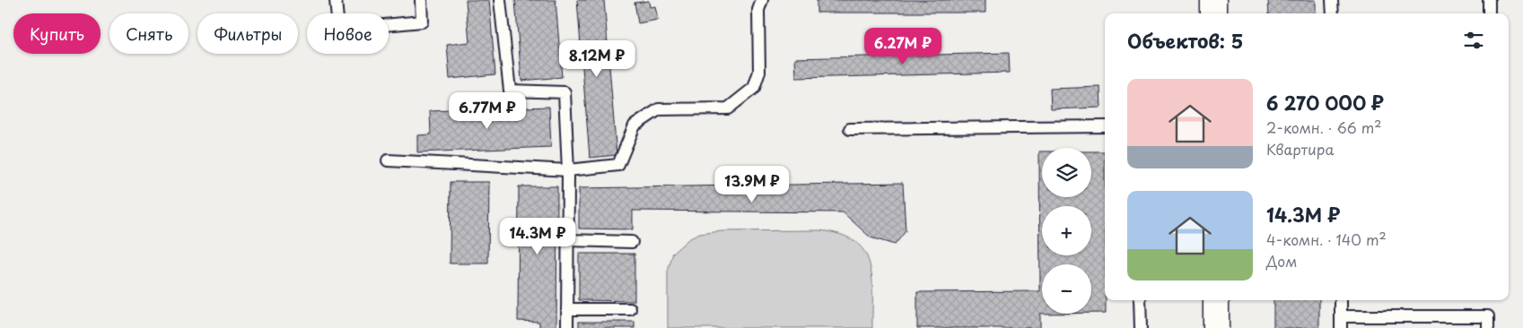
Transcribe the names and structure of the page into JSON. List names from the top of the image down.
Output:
{
  "page": {
    "chip": [
      "Купить",
      "Снять",
      "Фильтры",
      "Новое"
    ],
    "heading": "Объектов: 5",
    "price": [
      "6.27M ₽",
      "8.12M ₽",
      "6.77M ₽",
      "13.9M ₽",
      "14.3M ₽"
    ],
    "list": [
      {
        "name": "6 270 000 ₽",
        "note": "2-комн. · 66 m² · Квартира"
      },
      {
        "name": "14.3M ₽",
        "note": "4-комн. · 140 m² · Дом"
      }
    ],
    "map_buttons": ["+", "−"]
  }
}
